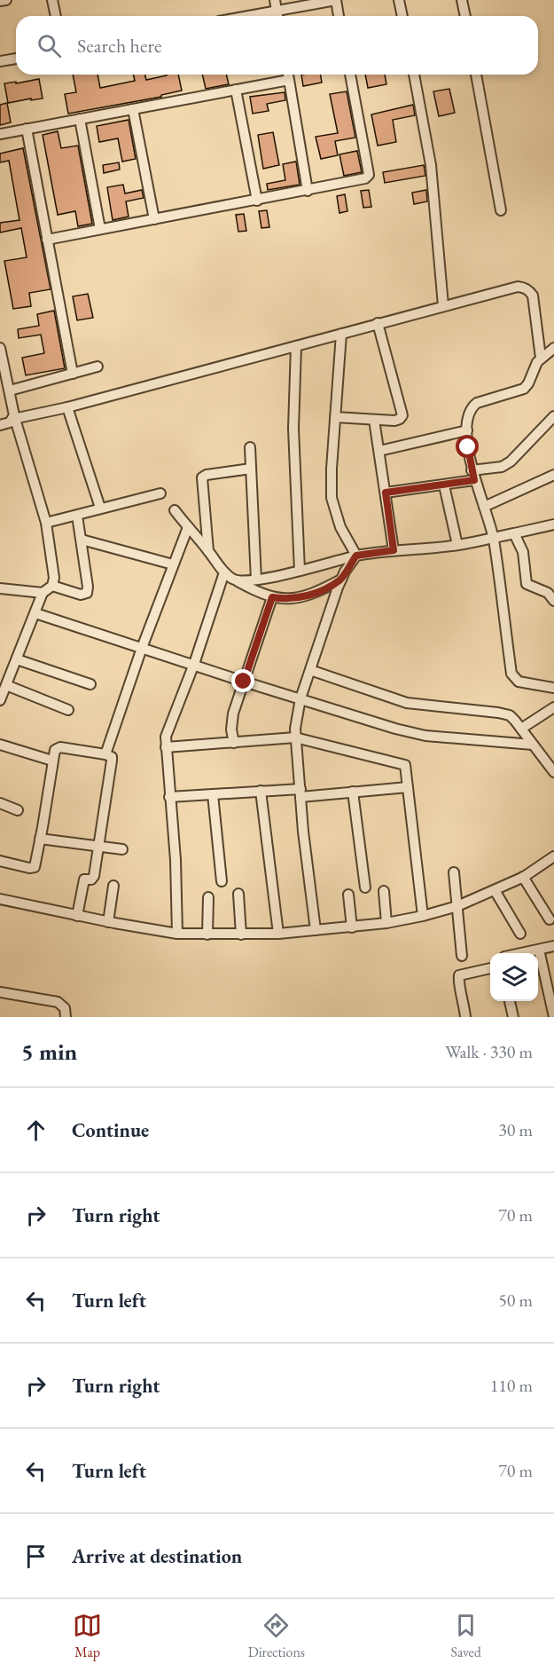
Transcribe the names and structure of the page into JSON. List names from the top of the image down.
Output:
{
  "page": {
    "search": "Search here",
    "heading": ["5 min", "Walk · 330 m"],
    "list": [
      ["Continue", "30 m"],
      ["Turn right", "70 m"],
      ["Turn left", "50 m"],
      ["Turn right", "110 m"],
      ["Turn left", "70 m"],
      "Arrive at destination"
    ],
    "nav": ["Map", "Directions", "Saved"]
  }
}
